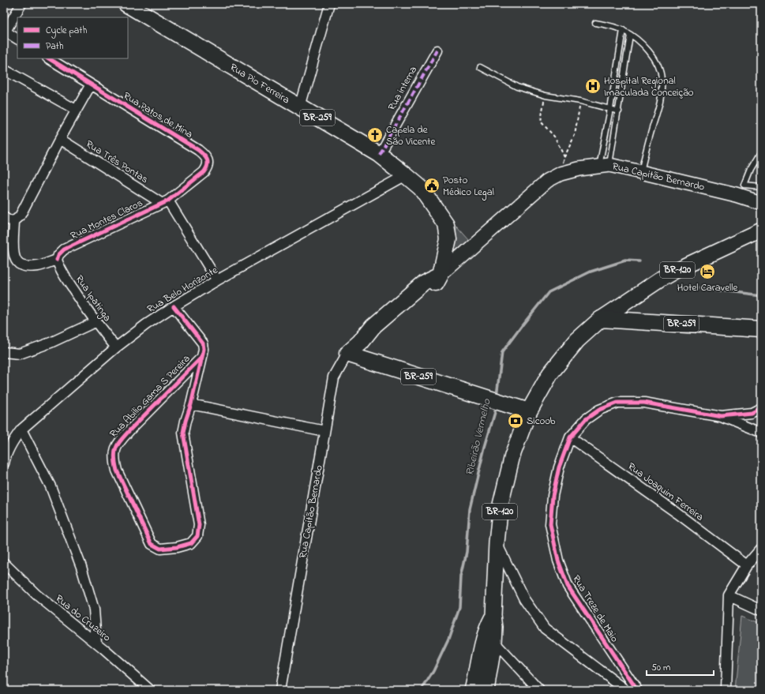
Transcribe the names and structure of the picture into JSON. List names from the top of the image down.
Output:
{
  "streets": {
    "highway": [
      "Rua Pio Ferreira",
      "BR-259",
      "Rua Capitão Bernardo",
      "BR-120"
    ],
    "street": [
      "Rua interna",
      "Rua Patos de Mina",
      "Rua Três Pontas",
      "Rua Montes Claros",
      "Rua Belo Horizonte",
      "Rua Ipatinga",
      "Rua Abilio Gama S Pereira",
      "Rua Joaquim Ferreira",
      "Rua Treze de Maio",
      "Rua do Cruzeiro"
    ]
  },
  "crossings": [
    ["Rua Pio Ferreira", "Rua interna"],
    ["Rua Pio Ferreira", "Rua Capitão Bernardo"],
    ["Rua Pio Ferreira", "Rua Belo Horizonte"],
    ["Rua Patos de Mina", "Rua Três Pontas"],
    ["Rua Patos de Mina", "Rua Montes Claros"],
    ["BR-259", "Rua Capitão Bernardo"],
    ["BR-259", "BR-120"],
    ["Rua Três Pontas", "Rua Montes Claros"],
    ["Rua Montes Claros", "Rua Ipatinga"],
    ["Rua Belo Horizonte", "Rua Ipatinga"],
    ["Rua Joaquim Ferreira", "Rua Treze de Maio"]
  ],
  "water": ["Ribeirão Vermelho"],
  "places": {
    "hospital": ["Hospital Regional Imaculada Conceição"],
    "church": ["Capela de São Vicente"],
    "public building": ["Posto Médico Legal"],
    "hotel": ["Hotel Caravelle"],
    "bank": ["Sicoob"]
  },
  "legend": ["Cycle path", "Path"],
  "scale_bar": "50 m"
}
